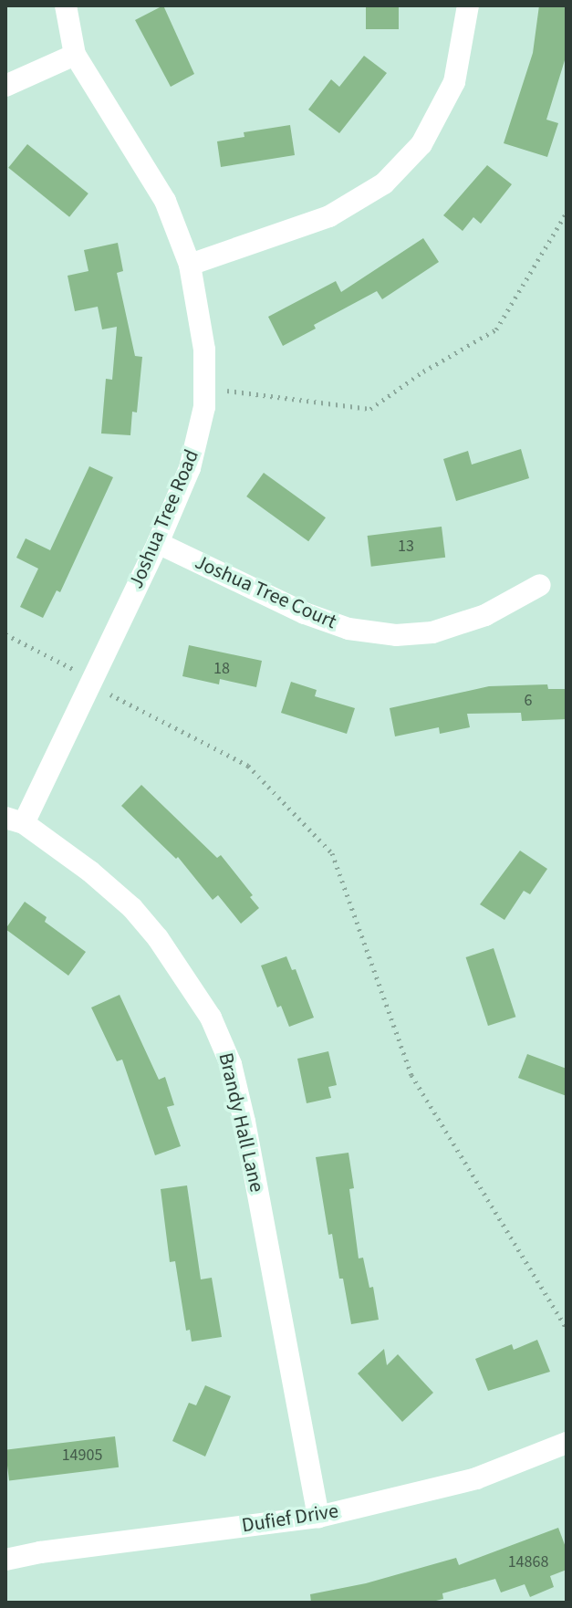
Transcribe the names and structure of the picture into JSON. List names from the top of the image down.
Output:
{
  "streets": {
    "street": [
      "Joshua Tree Road",
      "Joshua Tree Court",
      "Brandy Hall Lane",
      "Dufief Drive"
    ]
  },
  "crossings": [
    ["Joshua Tree Road", "Joshua Tree Court"],
    ["Joshua Tree Road", "Brandy Hall Lane"],
    ["Brandy Hall Lane", "Dufief Drive"]
  ],
  "house_numbers": [
    "13",
    "18",
    "6",
    "14905",
    "14868"
  ]
}
